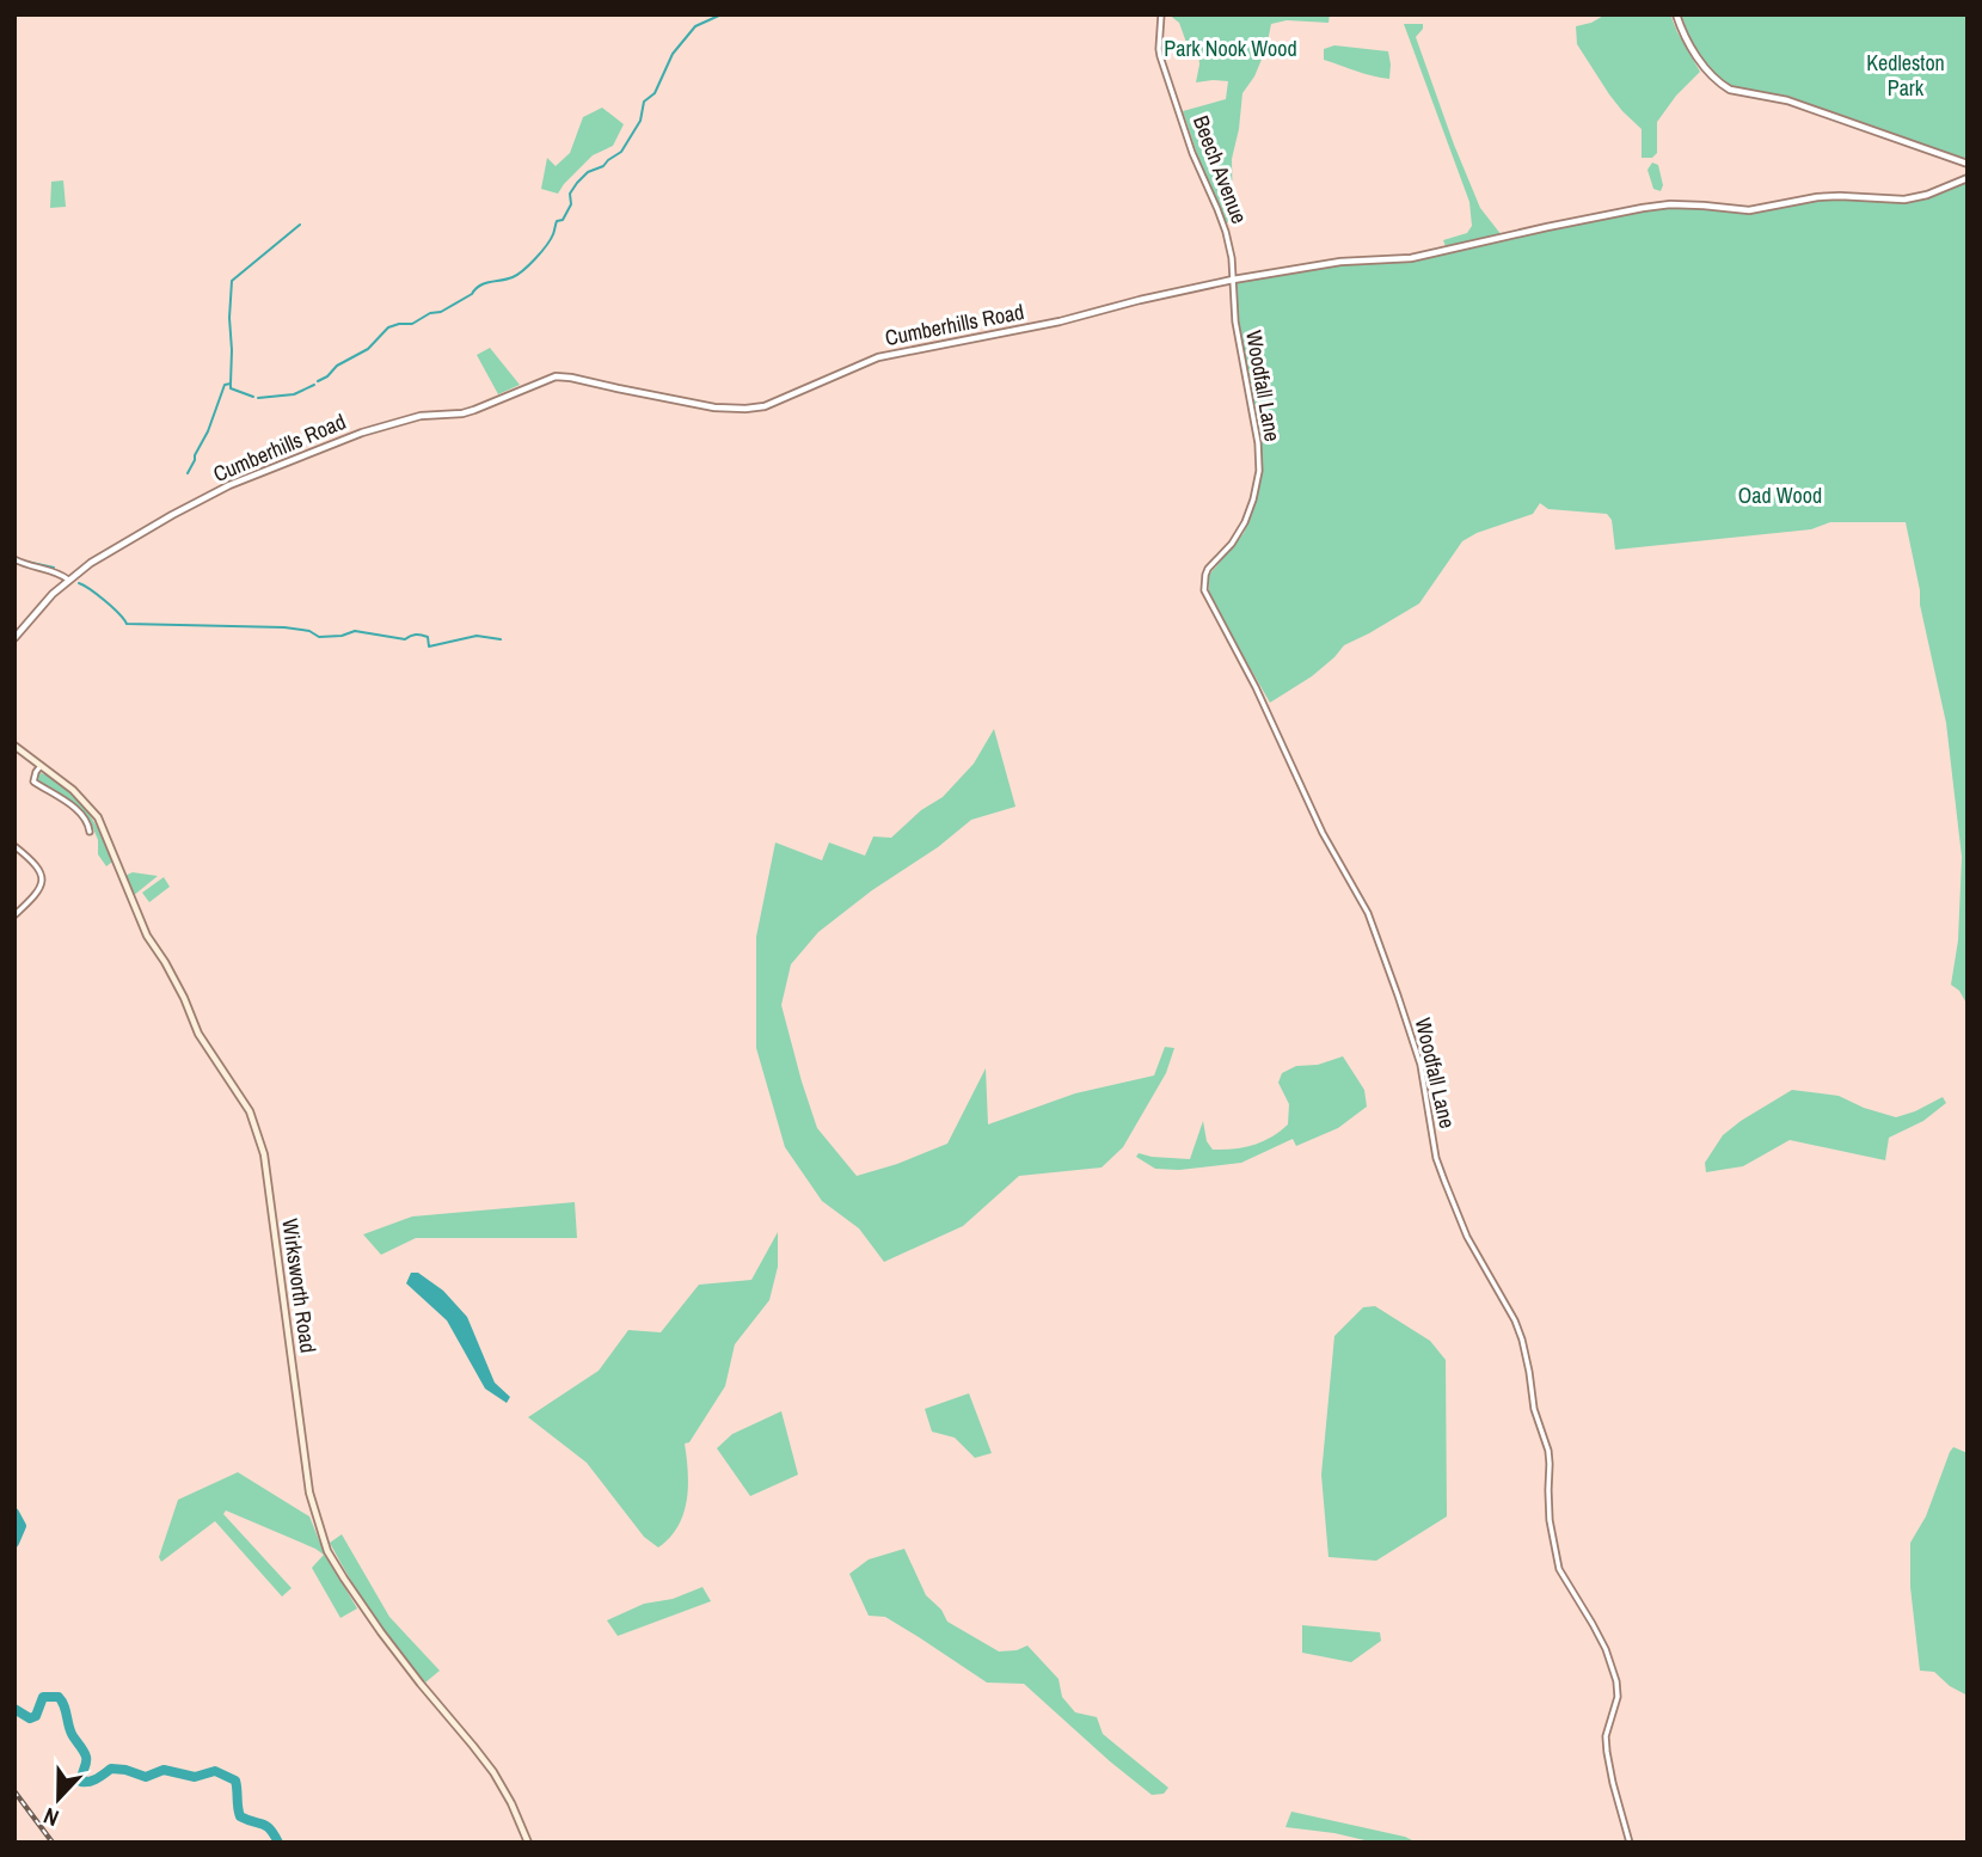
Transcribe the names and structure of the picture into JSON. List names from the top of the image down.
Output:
{
  "streets": {
    "main road": ["Wirksworth Road"],
    "street": ["Beech Avenue", "Cumberhills Road", "Woodfall Lane"]
  },
  "crossings": [
    ["Beech Avenue", "Cumberhills Road"],
    ["Beech Avenue", "Woodfall Lane"],
    ["Cumberhills Road", "Woodfall Lane"]
  ],
  "parks": ["Park Nook Wood", "Kedleston Park", "Oad Wood"],
  "north": "bottom"
}
